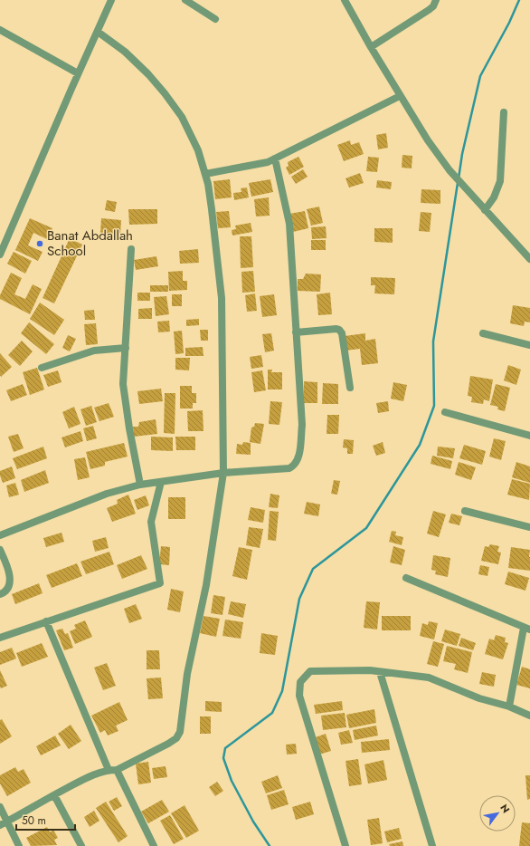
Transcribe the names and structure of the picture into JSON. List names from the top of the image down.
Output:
{
  "places": ["Banat Abdallah School"],
  "scale_bar": "50 m",
  "north": "top right"
}
